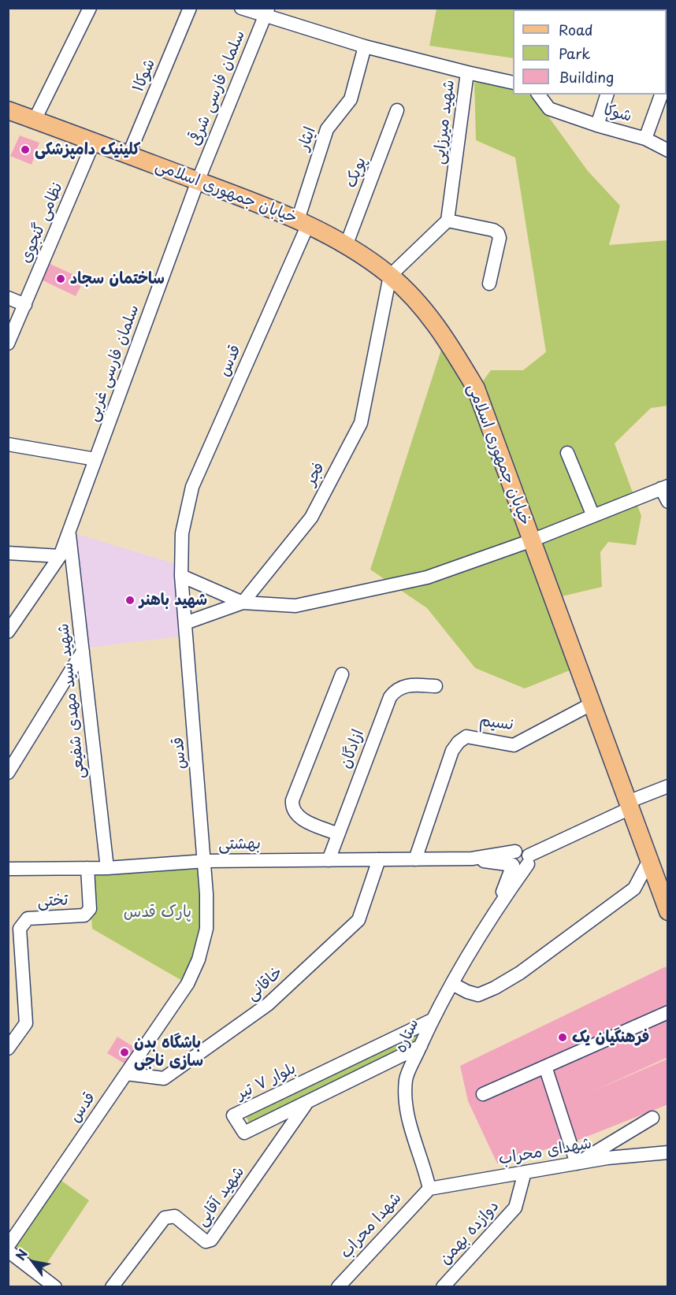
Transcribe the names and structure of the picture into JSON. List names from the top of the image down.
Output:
{
  "streets": {
    "main road": ["خیابان جمهوری اسلامی"],
    "street": [
      "شوکا۱",
      "سلمان فارسی شرقی",
      "شوکا",
      "شهید میرزایی",
      "ایثار",
      "پوپک",
      "نظامی گنجوی",
      "قدس",
      "سلمان فارسی غربی",
      "فجر",
      "شهید سید مهدی شفیعی",
      "نسیم",
      "ازادگان",
      "بهشتی",
      "تختی",
      "خاقانی",
      "ستاره",
      "بلوار ۷ تیر",
      "شهدای محراب",
      "شهید آقایی",
      "شهدا محراب",
      "دوازده بهمن"
    ]
  },
  "crossings": [
    ["شوکا۱", "خیابان جمهوری اسلامی"],
    ["سلمان فارسی شرقی", "شهید میرزایی"],
    ["سلمان فارسی شرقی", "خیابان جمهوری اسلامی"],
    ["سلمان فارسی شرقی", "سلمان فارسی غربی"],
    ["شهید میرزایی", "ایثار"],
    ["ایثار", "خیابان جمهوری اسلامی"],
    ["ایثار", "قدس"],
    ["پوپک", "خیابان جمهوری اسلامی"],
    ["خیابان جمهوری اسلامی", "نظامی گنجوی"],
    ["خیابان جمهوری اسلامی", "قدس"],
    ["خیابان جمهوری اسلامی", "سلمان فارسی غربی"],
    ["خیابان جمهوری اسلامی", "فجر"],
    ["خیابان جمهوری اسلامی", "نسیم"],
    ["قدس", "بهشتی"],
    ["قدس", "خاقانی"],
    ["سلمان فارسی غربی", "شهید سید مهدی شفیعی"],
    ["شهید سید مهدی شفیعی", "بهشتی"],
    ["نسیم", "بهشتی"],
    ["ازادگان", "بهشتی"],
    ["بهشتی", "تختی"],
    ["بهشتی", "خاقانی"],
    ["ستاره", "بلوار ۷ تیر"],
    ["ستاره", "شهدای محراب"],
    ["ستاره", "شهدا محراب"],
    ["بلوار ۷ تیر", "شهید آقایی"],
    ["شهدای محراب", "شهدا محراب"],
    ["شهدای محراب", "دوازده بهمن"]
  ],
  "parks": ["پارک قدس"],
  "places": [
    "کلینیک دامپزشکی",
    "ساختمان سجاد",
    "شهید باهنر",
    "فرهنگیان یک",
    "باشگاه بدن سازی ناجی"
  ],
  "legend": ["Road", "Park", "Building"],
  "north": "top left"
}
